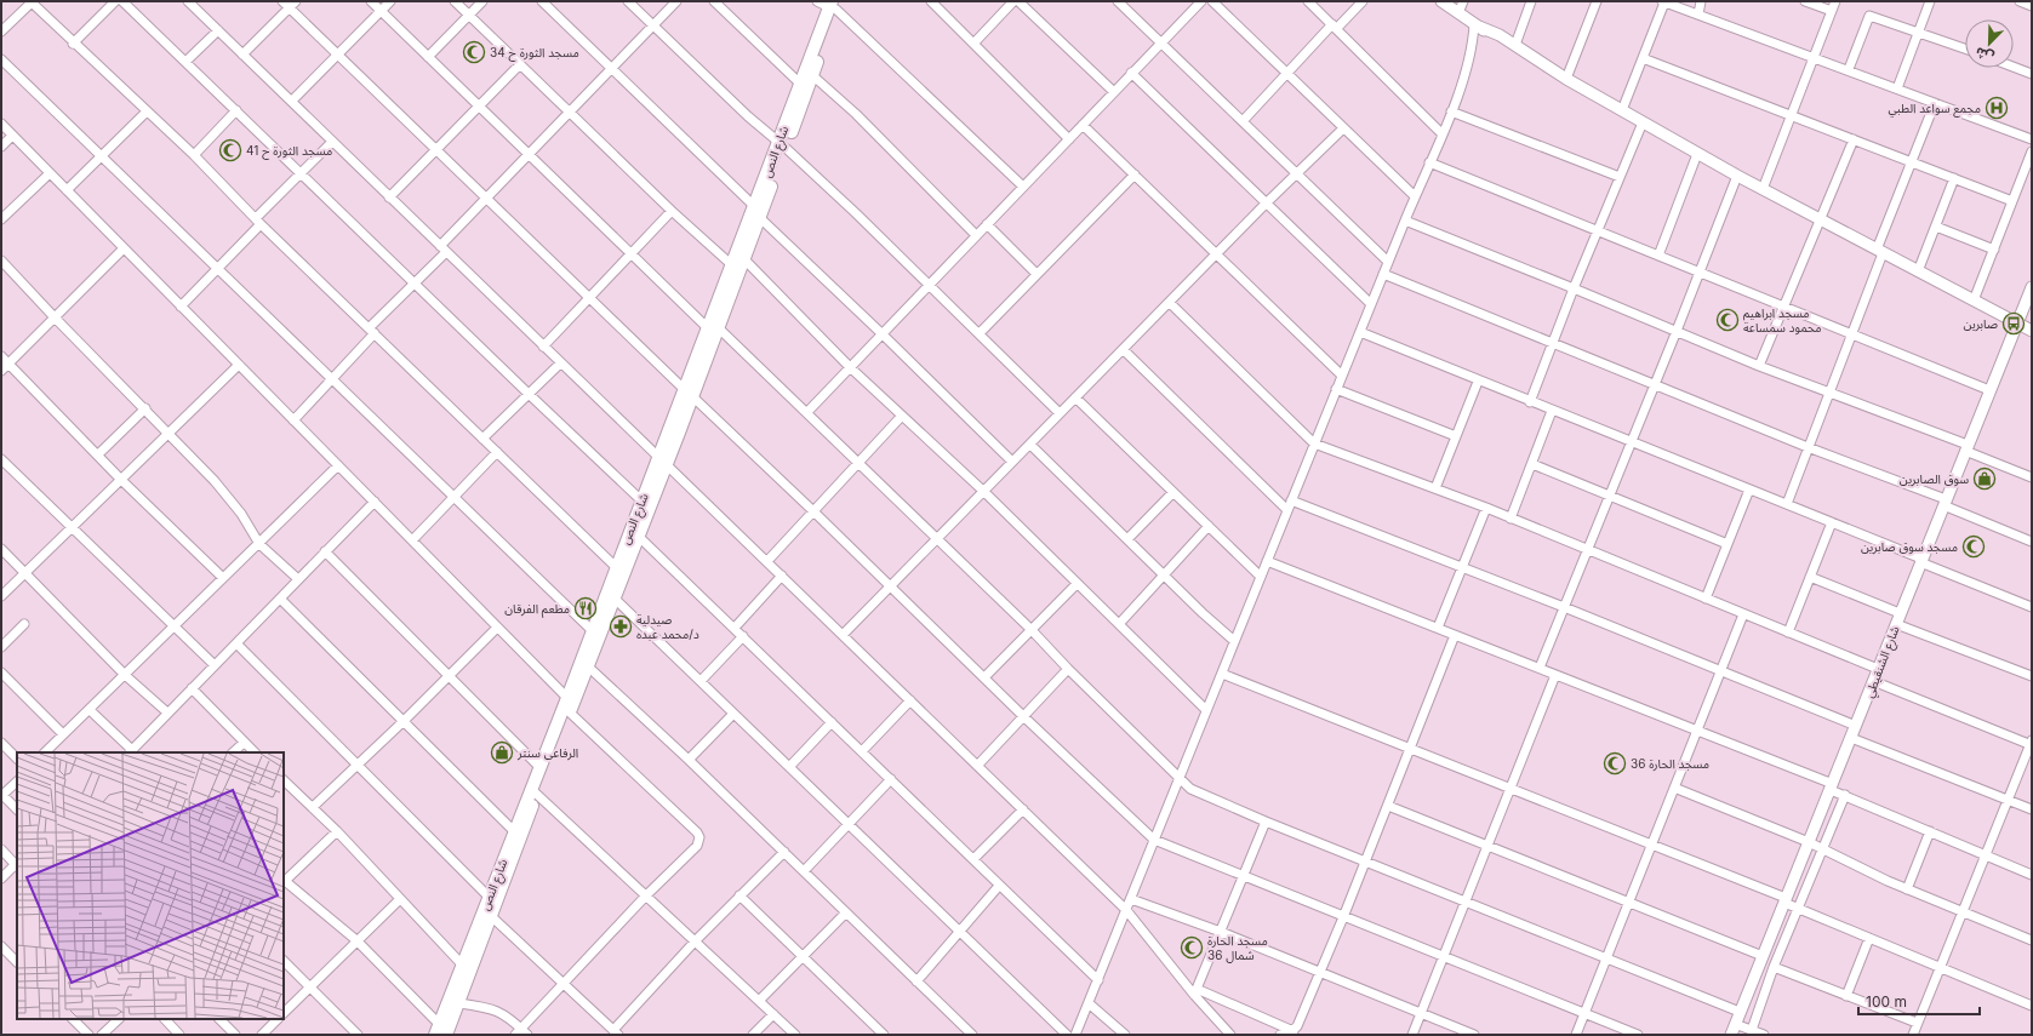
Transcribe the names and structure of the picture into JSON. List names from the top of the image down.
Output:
{
  "streets": {
    "main road": ["شارع النص"],
    "street": ["شارع الشنقيطي"]
  },
  "places": {
    "mosque": [
      "مسجد الثورة ح 34",
      "مسجد الثورة ح 41",
      "مسجد ابراهيم محمود سمساعة",
      "مسجد سوق صابرين",
      "مسجد الحارة 36",
      "مسجد الحارة 36 شمال"
    ],
    "hospital": ["مجمع سواعد الطبي"],
    "bus stop": ["صابرين"],
    "shop": ["سوق الصابرين", "الرفاعى سنتر"],
    "restaurant": ["مطعم الفرقان"],
    "pharmacy": ["صيدلية د/محمد عبده"]
  },
  "scale_bar": "100 m",
  "north": "bottom left"
}
